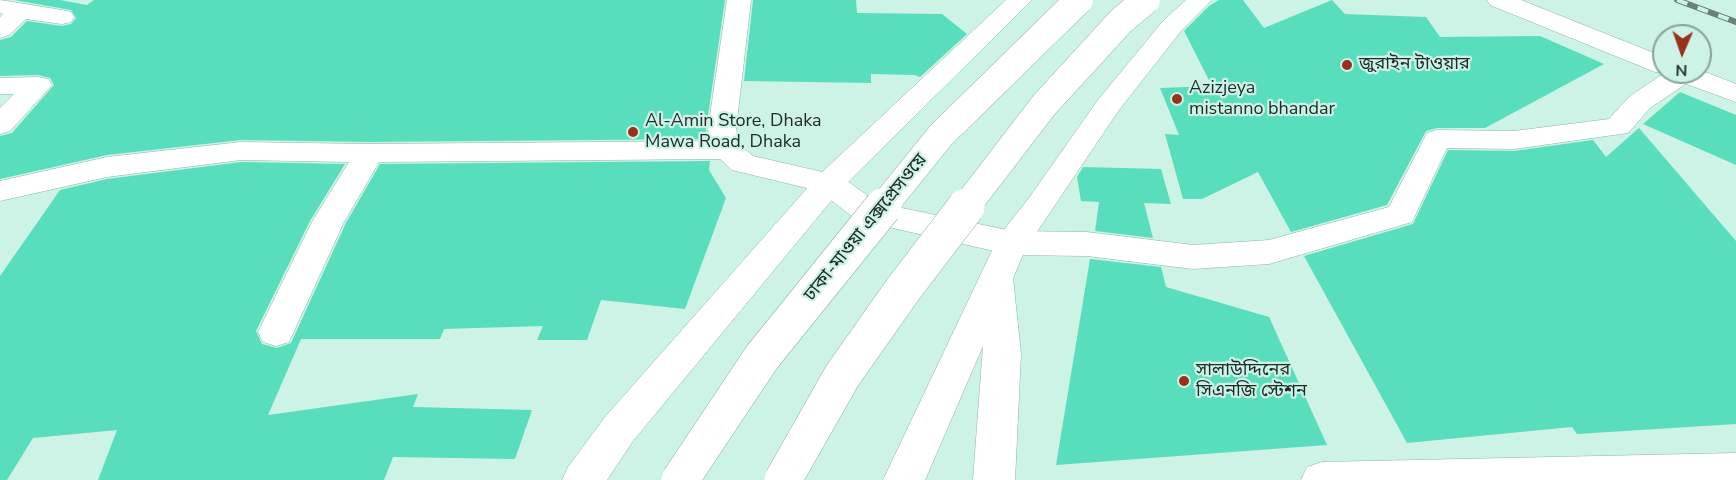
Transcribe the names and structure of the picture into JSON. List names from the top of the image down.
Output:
{
  "streets": {
    "main road": ["ঢাকা-মাওয়া এক্সপ্রেসওয়ে"]
  },
  "places": [
    "জুরাইন টাওয়ার",
    "Azizjeya mistanno bhandar",
    "Al-Amin Store, Dhaka Mawa Road, Dhaka",
    "সালাউদ্দিনের সিএনজি স্টেশন"
  ],
  "north": "bottom"
}
